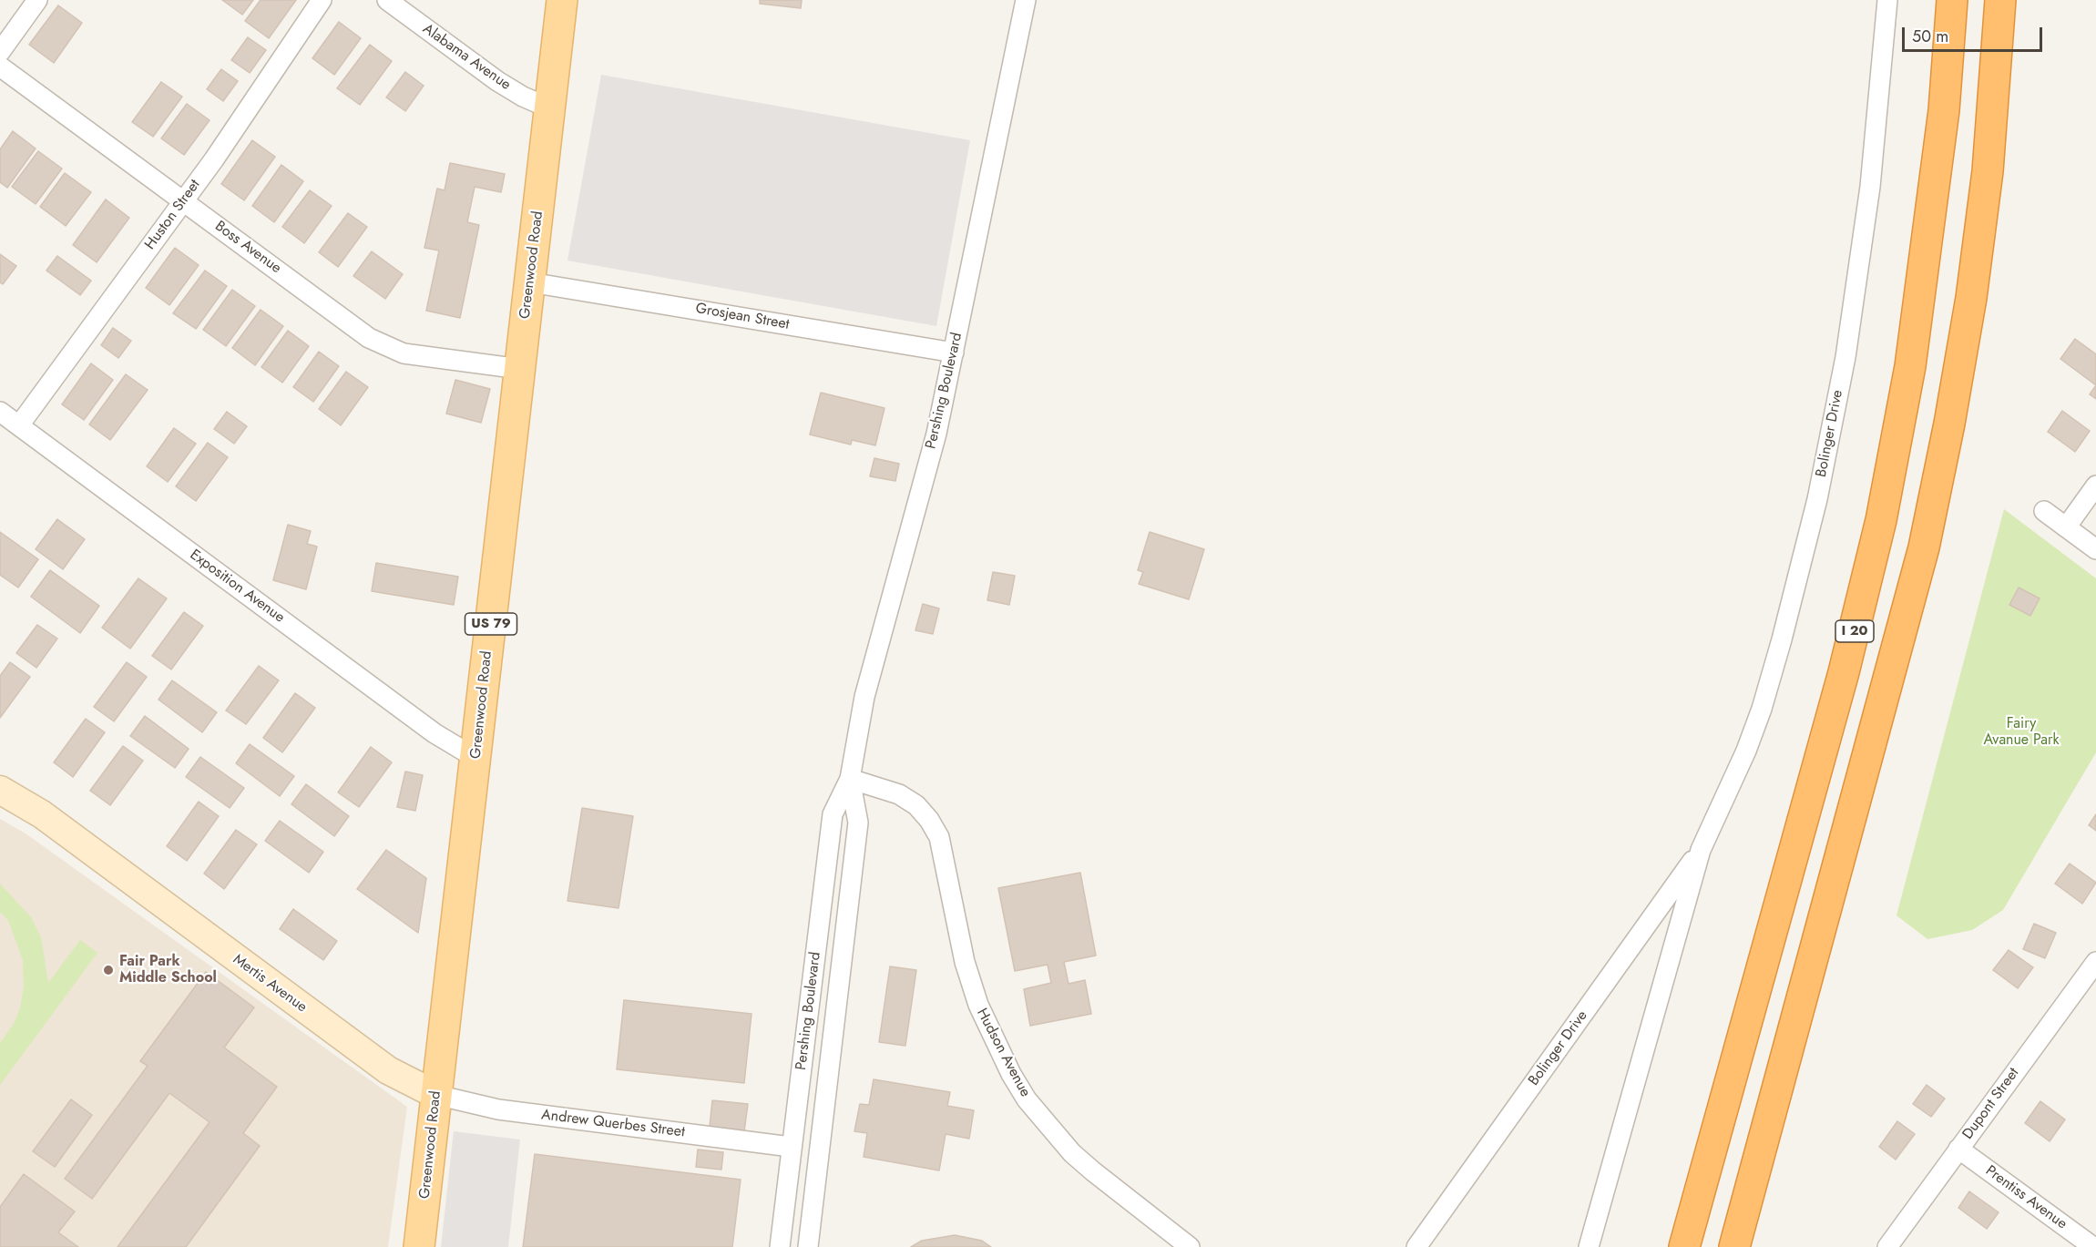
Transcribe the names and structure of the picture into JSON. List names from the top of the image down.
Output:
{
  "streets": {
    "highway": ["I 20"],
    "main road": ["Greenwood Road", "US 79"],
    "street": [
      "Alabama Avenue",
      "Huston Street",
      "Boss Avenue",
      "Grosjean Street",
      "Pershing Boulevard",
      "Bolinger Drive",
      "Exposition Avenue",
      "Mertis Avenue",
      "Hudson Avenue",
      "Dupont Street",
      "Andrew Querbes Street",
      "Prentiss Avenue"
    ]
  },
  "crossings": [
    ["Alabama Avenue", "Greenwood Road"],
    ["Huston Street", "Boss Avenue"],
    ["Huston Street", "Exposition Avenue"],
    ["Boss Avenue", "Greenwood Road"],
    ["Greenwood Road", "Grosjean Street"],
    ["Greenwood Road", "Exposition Avenue"],
    ["Greenwood Road", "Mertis Avenue"],
    ["Greenwood Road", "Andrew Querbes Street"],
    ["Grosjean Street", "Pershing Boulevard"],
    ["Pershing Boulevard", "Hudson Avenue"],
    ["Pershing Boulevard", "Andrew Querbes Street"],
    ["Mertis Avenue", "Andrew Querbes Street"],
    ["Dupont Street", "Prentiss Avenue"]
  ],
  "parks": ["Fairy Avanue Park"],
  "places": ["Fair Park Middle School"],
  "scale_bar": "50 m"
}
